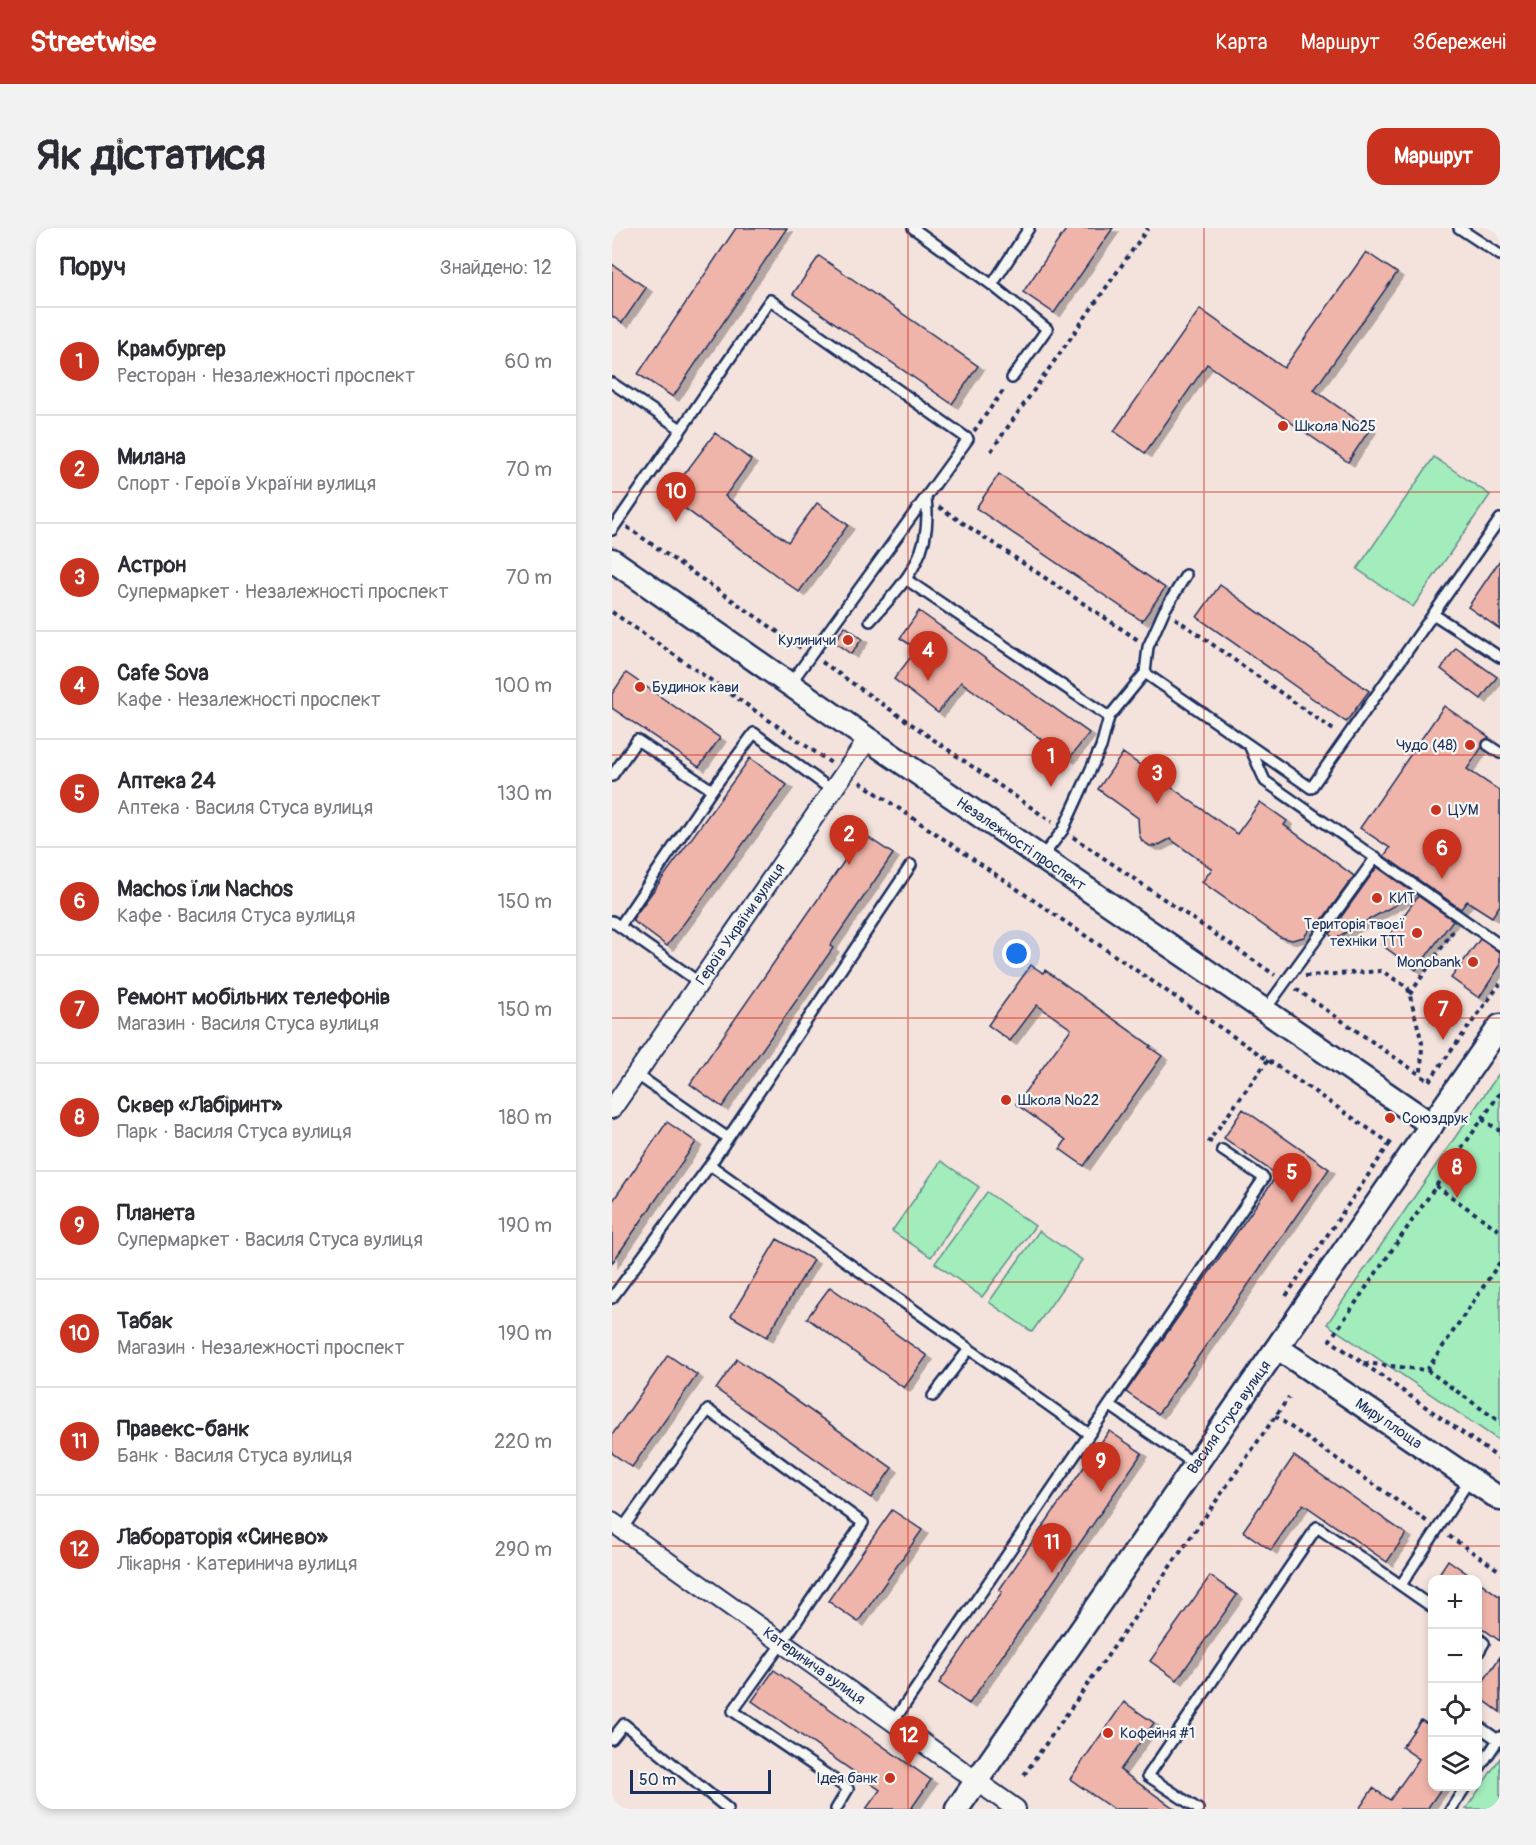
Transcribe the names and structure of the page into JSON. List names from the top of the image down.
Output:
{
  "streets": {
    "street": [
      "Незалежності проспект",
      "Героїв України вулиця",
      "Василя Стуса вулиця",
      "Миру площа",
      "Катеринича вулиця"
    ]
  },
  "crossings": [
    ["Незалежності проспект", "Героїв України вулиця"],
    ["Незалежності проспект", "Василя Стуса вулиця"],
    ["Василя Стуса вулиця", "Миру площа"],
    ["Василя Стуса вулиця", "Катеринича вулиця"]
  ],
  "places": [
    "Школа №25",
    "Кулиничи",
    "Будинок кави",
    "Чудо (48)",
    "ЦУМ",
    "КИТ",
    "Територія твоєї техніки ТТТ",
    "Monobank",
    "Школа №22",
    "Союздрук",
    "Кофейня #1",
    "Ідея банк"
  ],
  "scale_bar": "50 m",
  "page": {
    "header": "Streetwise",
    "nav": ["Карта", "Маршрут", "Збережені"],
    "buttons": "Маршрут",
    "title": "Як дістатися",
    "heading": ["Поруч", "Знайдено: 12"],
    "list": [
      {
        "mark": "1",
        "name": "Крамбургер",
        "note": "Ресторан · Незалежності проспект",
        "value": "60 m"
      },
      {
        "mark": "2",
        "name": "Милана",
        "note": "Спорт · Героїв України вулиця",
        "value": "70 m"
      },
      {
        "mark": "3",
        "name": "Астрон",
        "note": "Супермаркет · Незалежності проспект",
        "value": "70 m"
      },
      {
        "mark": "4",
        "name": "Cafe Sova",
        "note": "Кафе · Незалежності проспект",
        "value": "100 m"
      },
      {
        "mark": "5",
        "name": "Аптека 24",
        "note": "Аптека · Василя Стуса вулиця",
        "value": "130 m"
      },
      {
        "mark": "6",
        "name": "Machos їли Nachos",
        "note": "Кафе · Василя Стуса вулиця",
        "value": "150 m"
      },
      {
        "mark": "7",
        "name": "Ремонт мобільних телефонів",
        "note": "Магазин · Василя Стуса вулиця",
        "value": "150 m"
      },
      {
        "mark": "8",
        "name": "Сквер «Лабіринт»",
        "note": "Парк · Василя Стуса вулиця",
        "value": "180 m"
      },
      {
        "mark": "9",
        "name": "Планета",
        "note": "Супермаркет · Василя Стуса вулиця",
        "value": "190 m"
      },
      {
        "mark": "10",
        "name": "Табак",
        "note": "Магазин · Незалежності проспект",
        "value": "190 m"
      },
      {
        "mark": "11",
        "name": "Правекс-банк",
        "note": "Банк · Василя Стуса вулиця",
        "value": "220 m"
      },
      {
        "mark": "12",
        "name": "Лабораторія «Синєво»",
        "note": "Лікарня · Катеринича вулиця",
        "value": "290 m"
      }
    ],
    "pins": [
      "10",
      "4",
      "1",
      "3",
      "2",
      "6",
      "7",
      "8",
      "5",
      "9",
      "11",
      "12"
    ],
    "map_buttons": ["+", "−"],
    "scale": "50 m"
  }
}
